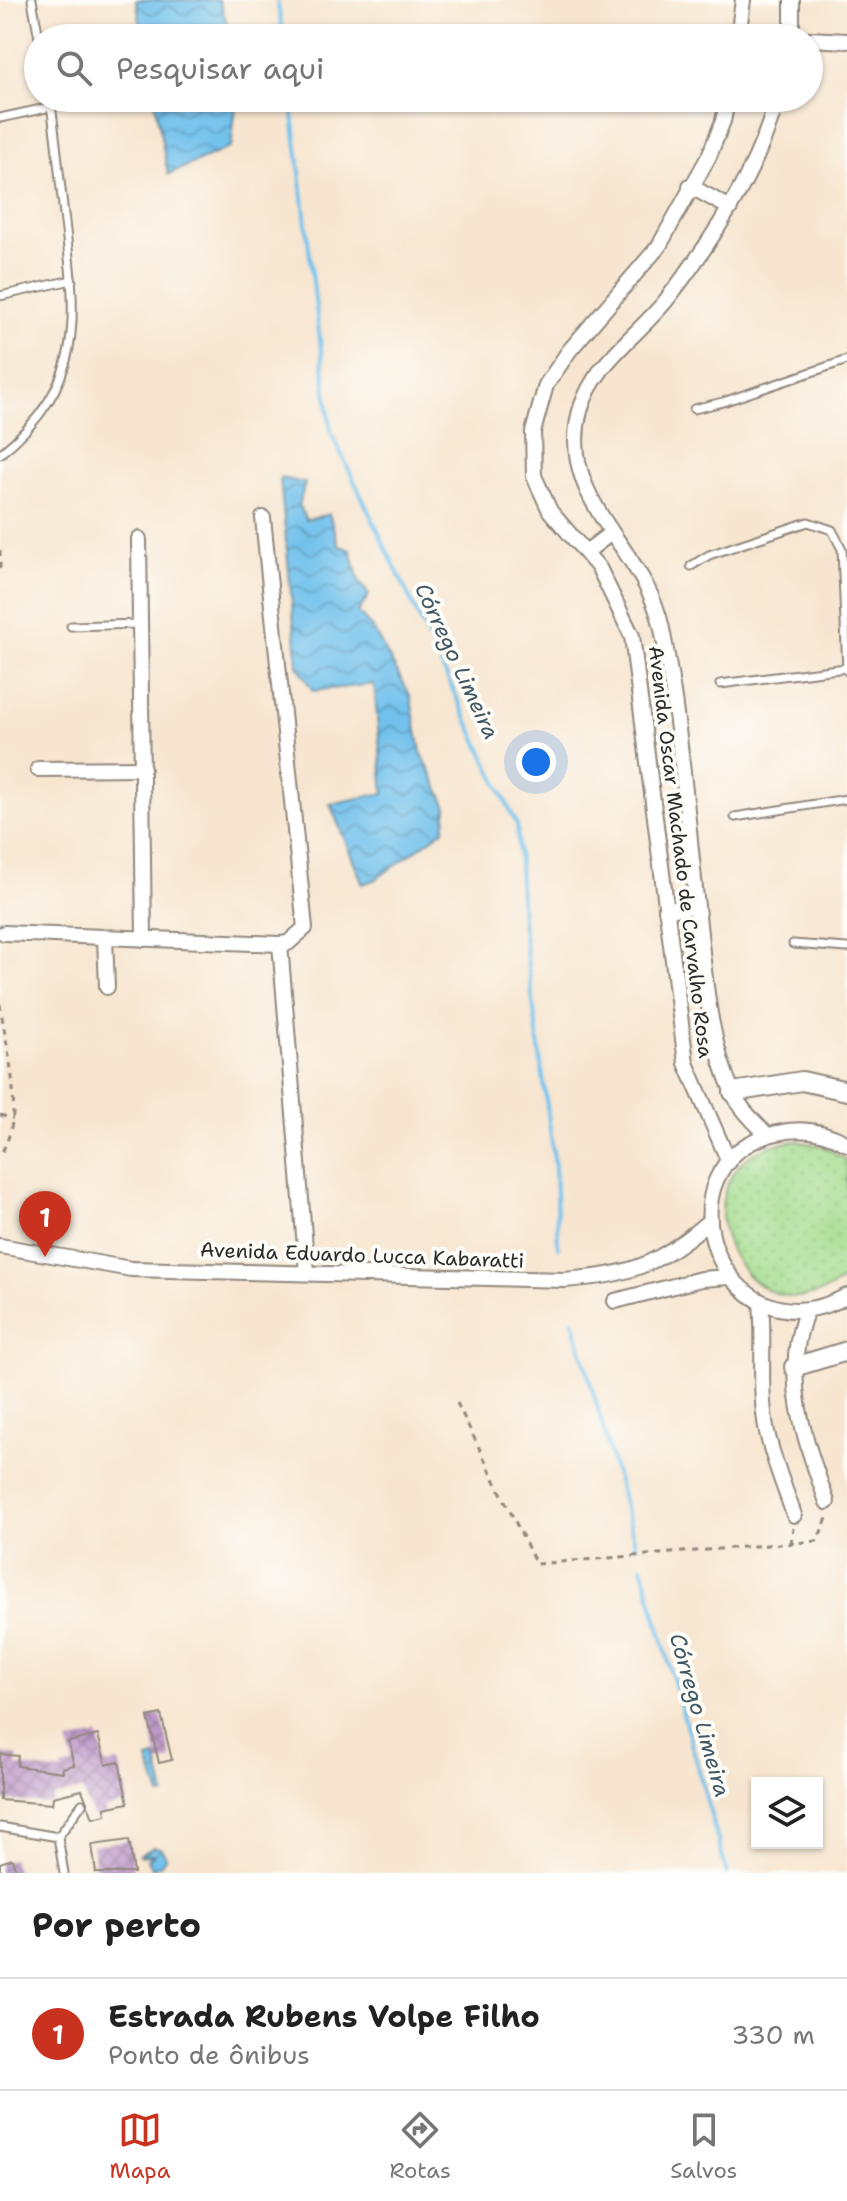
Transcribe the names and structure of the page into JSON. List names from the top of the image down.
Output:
{
  "streets": {
    "street": ["Avenida Oscar Machado de Carvalho Rosa", "Avenida Eduardo Lucca Kabaratti"]
  },
  "water": ["Córrego Limeira"],
  "page": {
    "search": "Pesquisar aqui",
    "pins": "1",
    "heading": "Por perto",
    "list": [
      {
        "mark": "1",
        "name": "Estrada Rubens Volpe Filho",
        "note": "Ponto de ônibus",
        "value": "330 m"
      }
    ],
    "nav": ["Mapa", "Rotas", "Salvos"]
  }
}
